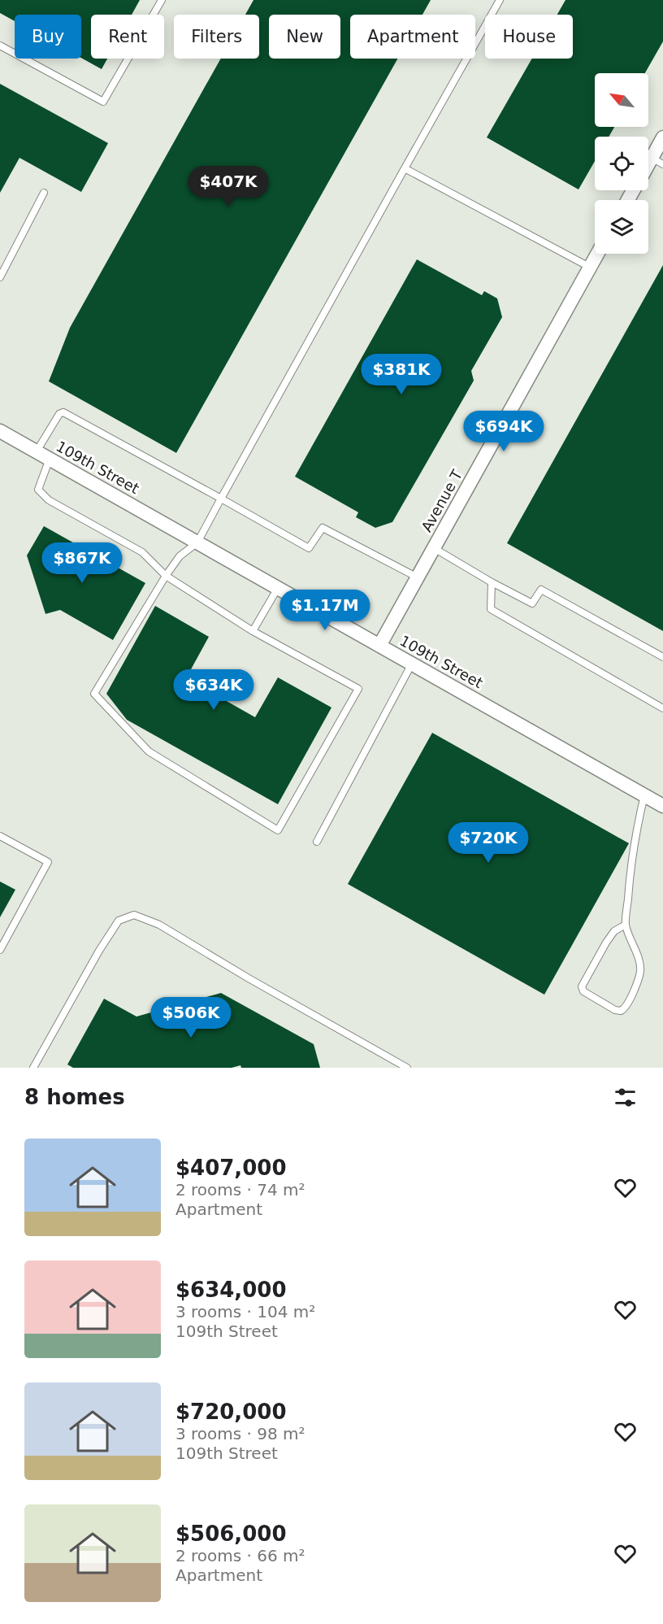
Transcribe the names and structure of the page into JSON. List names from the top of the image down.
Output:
{
  "streets": {
    "street": ["109th Street", "Avenue T"]
  },
  "crossings": [
    ["109th Street", "Avenue T"]
  ],
  "north": "top left",
  "page": {
    "chip": [
      "Buy",
      "Rent",
      "Filters",
      "New",
      "Apartment",
      "House"
    ],
    "price": [
      "$407K",
      "$381K",
      "$694K",
      "$867K",
      "$1.17M",
      "$634K",
      "$720K",
      "$506K"
    ],
    "heading": "8 homes",
    "list": [
      {
        "name": "$407,000",
        "note": "2 rooms · 74 m² · Apartment"
      },
      {
        "name": "$634,000",
        "note": "3 rooms · 104 m² · 109th Street"
      },
      {
        "name": "$720,000",
        "note": "3 rooms · 98 m² · 109th Street"
      },
      {
        "name": "$506,000",
        "note": "2 rooms · 66 m² · Apartment"
      }
    ]
  }
}
